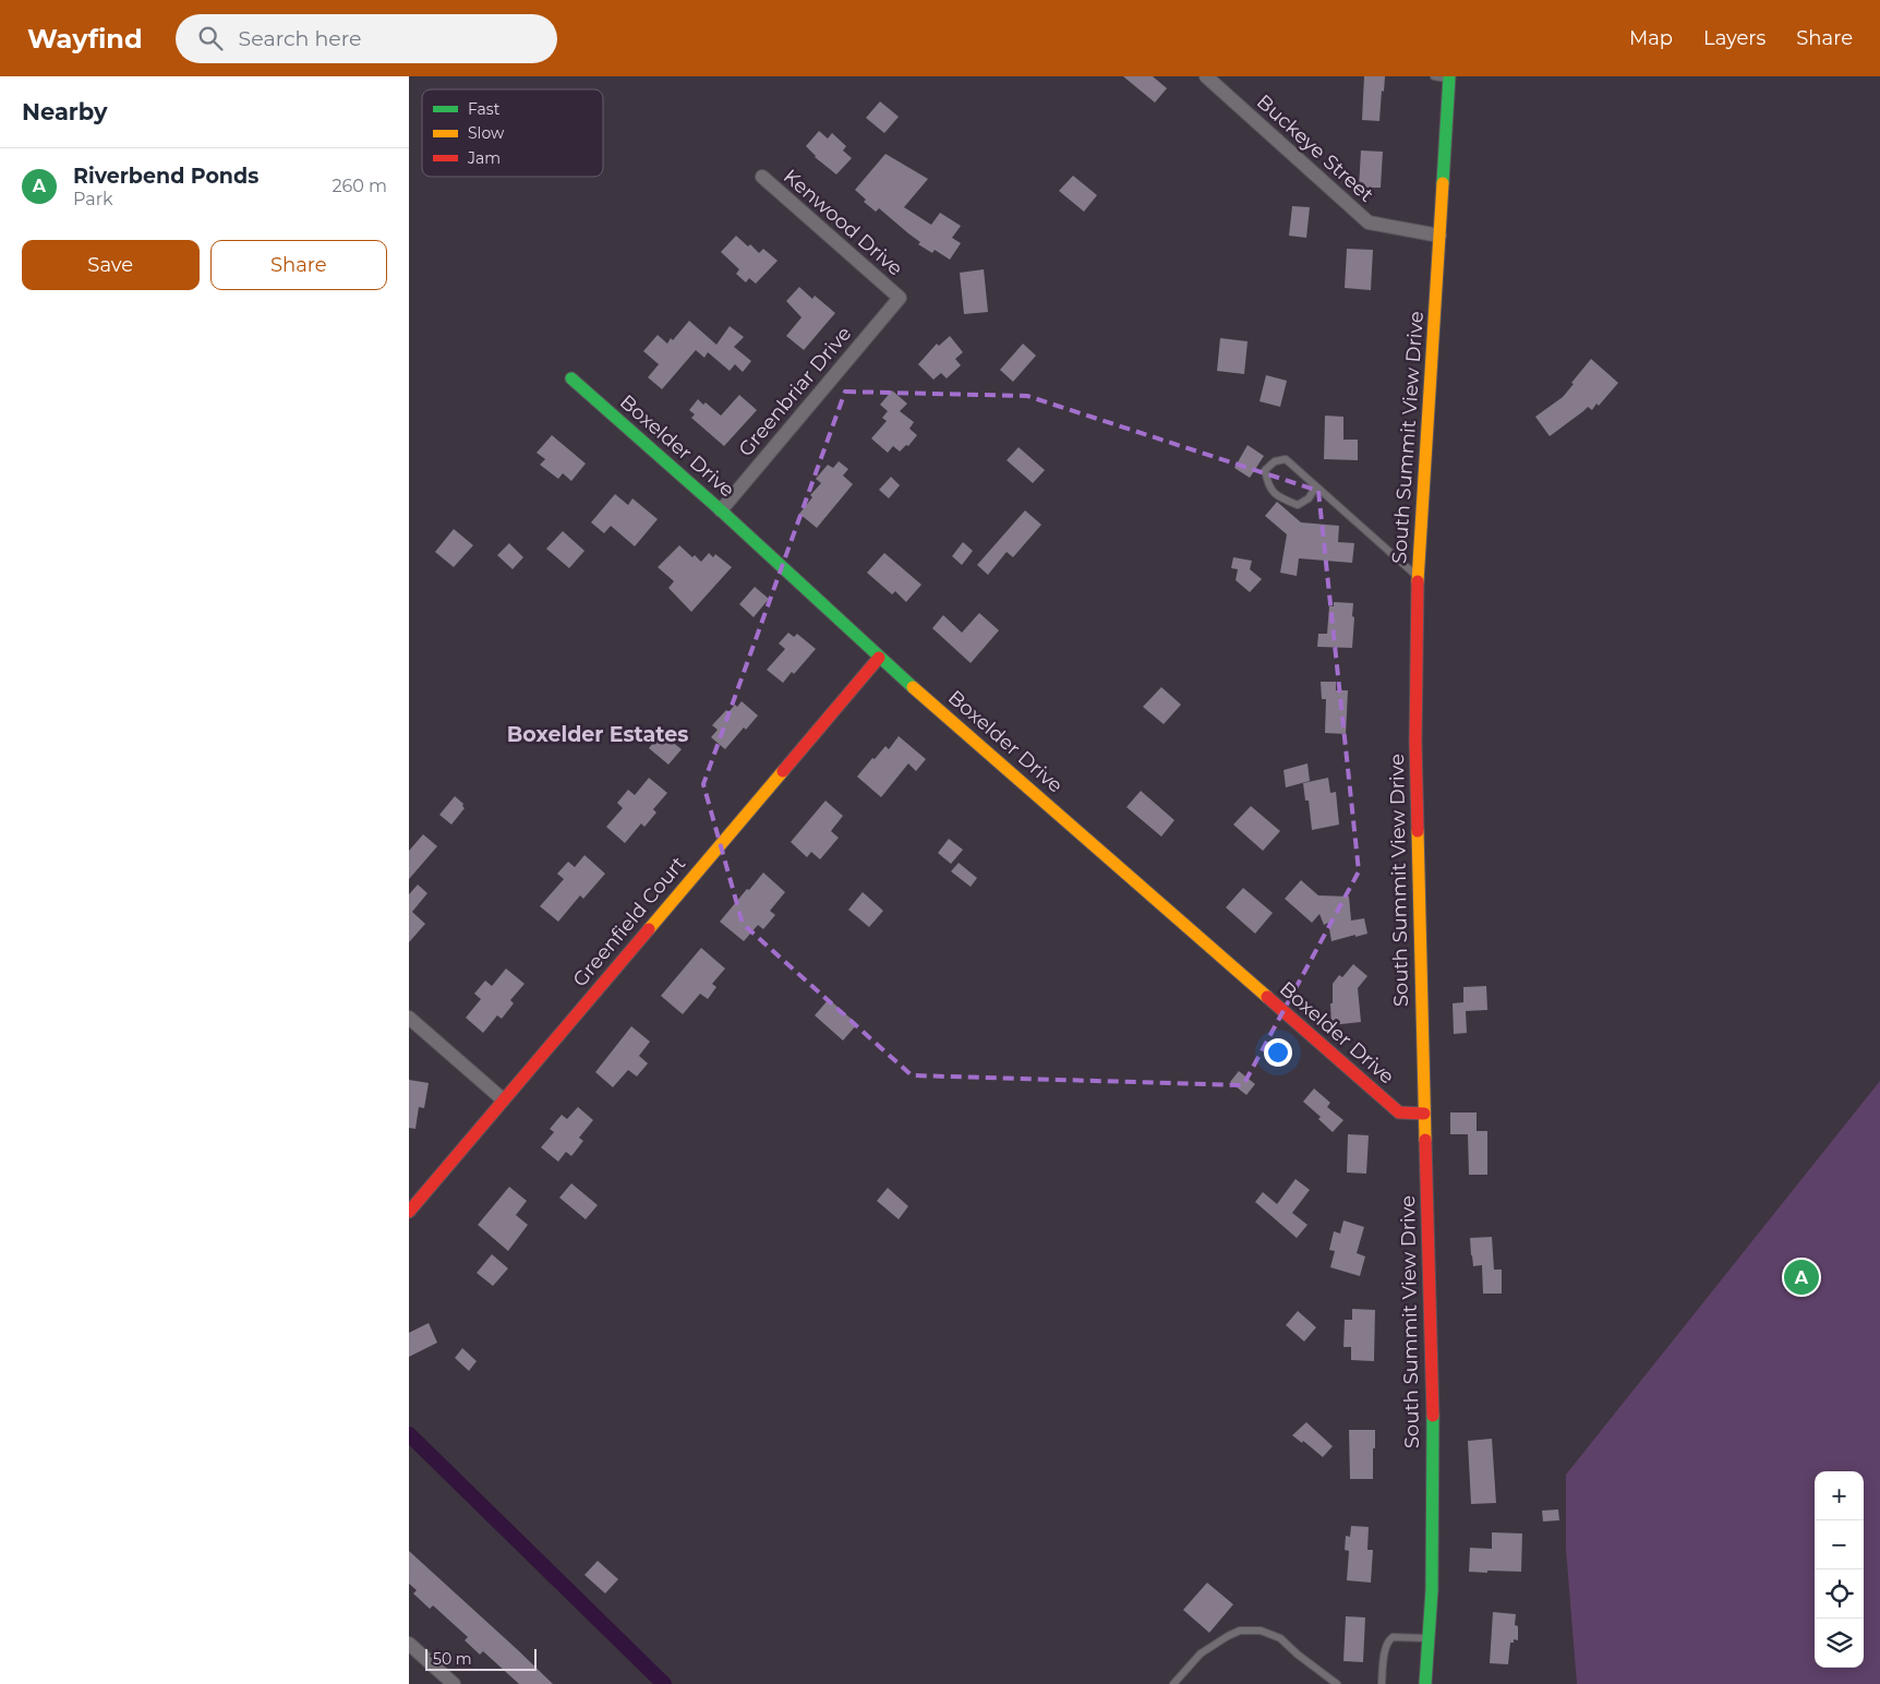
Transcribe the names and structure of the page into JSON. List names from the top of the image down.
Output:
{
  "streets": {
    "street": [
      "Buckeye Street",
      "Kenwood Drive",
      "Greenbriar Drive",
      "South Summit View Drive",
      "Boxelder Drive",
      "Greenfield Court"
    ]
  },
  "crossings": [
    ["Buckeye Street", "South Summit View Drive"],
    ["Kenwood Drive", "Greenbriar Drive"],
    ["Greenbriar Drive", "Boxelder Drive"],
    ["South Summit View Drive", "Boxelder Drive"],
    ["Boxelder Drive", "Greenfield Court"]
  ],
  "districts": ["Boxelder Estates"],
  "legend": ["Fast", "Slow", "Jam"],
  "scale_bar": "50 m",
  "page": {
    "header": "Wayfind",
    "search": "Search here",
    "nav": ["Map", "Layers", "Share"],
    "heading": "Nearby",
    "list": [
      {
        "mark": "A",
        "name": "Riverbend Ponds",
        "note": "Park",
        "value": "260 m"
      }
    ],
    "buttons": ["Save", "Share"],
    "pins": "A",
    "map_buttons": ["+", "−"],
    "scale": "50 m"
  }
}
